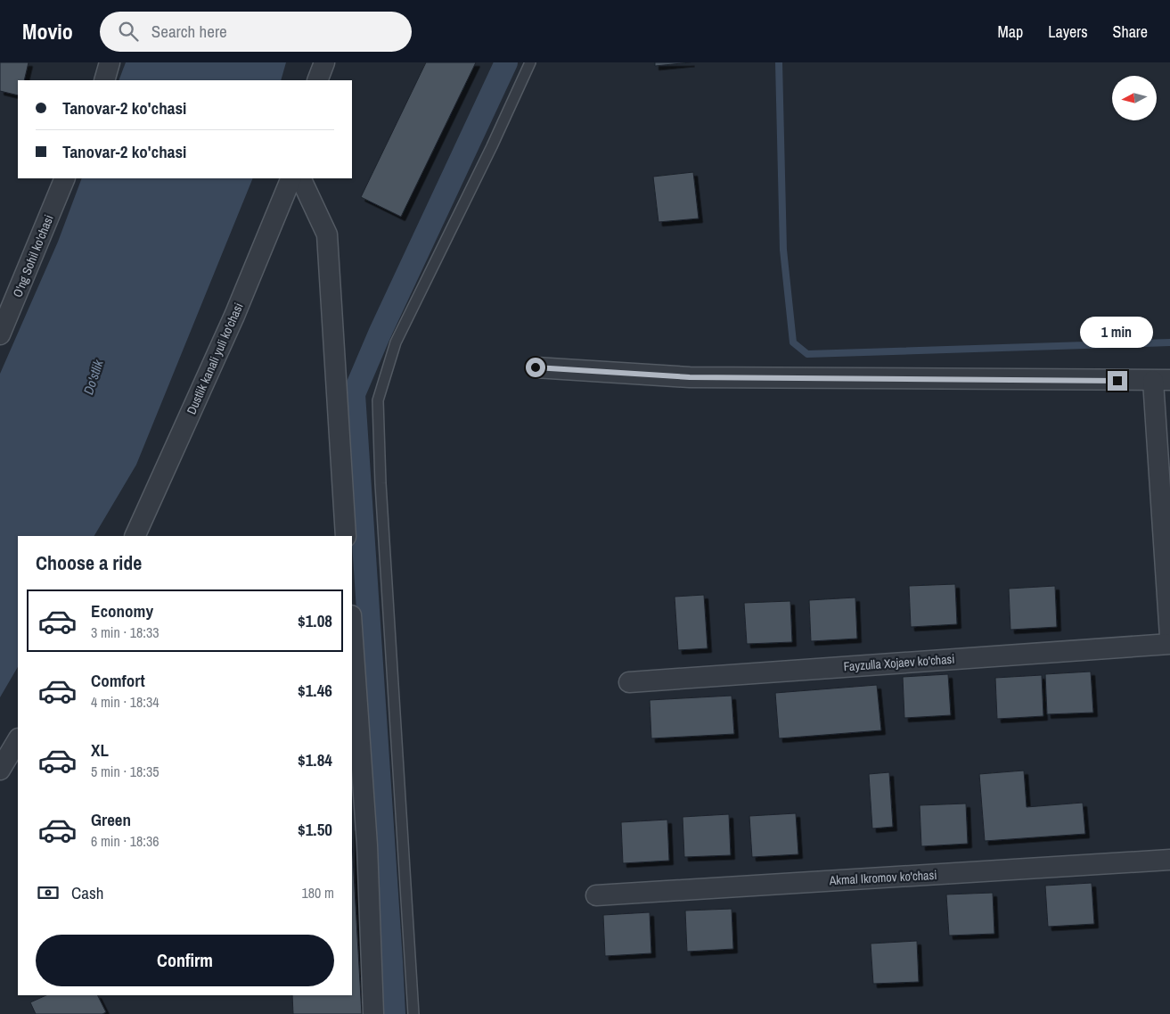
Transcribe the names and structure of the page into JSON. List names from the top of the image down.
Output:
{
  "streets": {
    "street": [
      "O'ng Sohil ko'chasi",
      "Dustlik kanali yuli ko'chasi",
      "Fayzulla Xojaev ko'chasi",
      "Akmal Ikromov ko'chasi"
    ]
  },
  "water": ["Do'stlik"],
  "north": "left",
  "page": {
    "header": "Movio",
    "search": "Search here",
    "nav": ["Map", "Layers", "Share"],
    "banner": ["Tanovar-2 ko'chasi", "Tanovar-2 ko'chasi"],
    "bubble": "1 min",
    "heading": "Choose a ride",
    "list": [
      {
        "name": "Economy",
        "note": "3 min · 18:33",
        "value": "$1.08"
      },
      {
        "name": "Comfort",
        "note": "4 min · 18:34",
        "value": "$1.46"
      },
      {
        "name": "XL",
        "note": "5 min · 18:35",
        "value": "$1.84"
      },
      {
        "name": "Green",
        "note": "6 min · 18:36",
        "value": "$1.50"
      }
    ],
    "pay": ["Cash", "180 m"],
    "buttons": "Confirm"
  }
}
